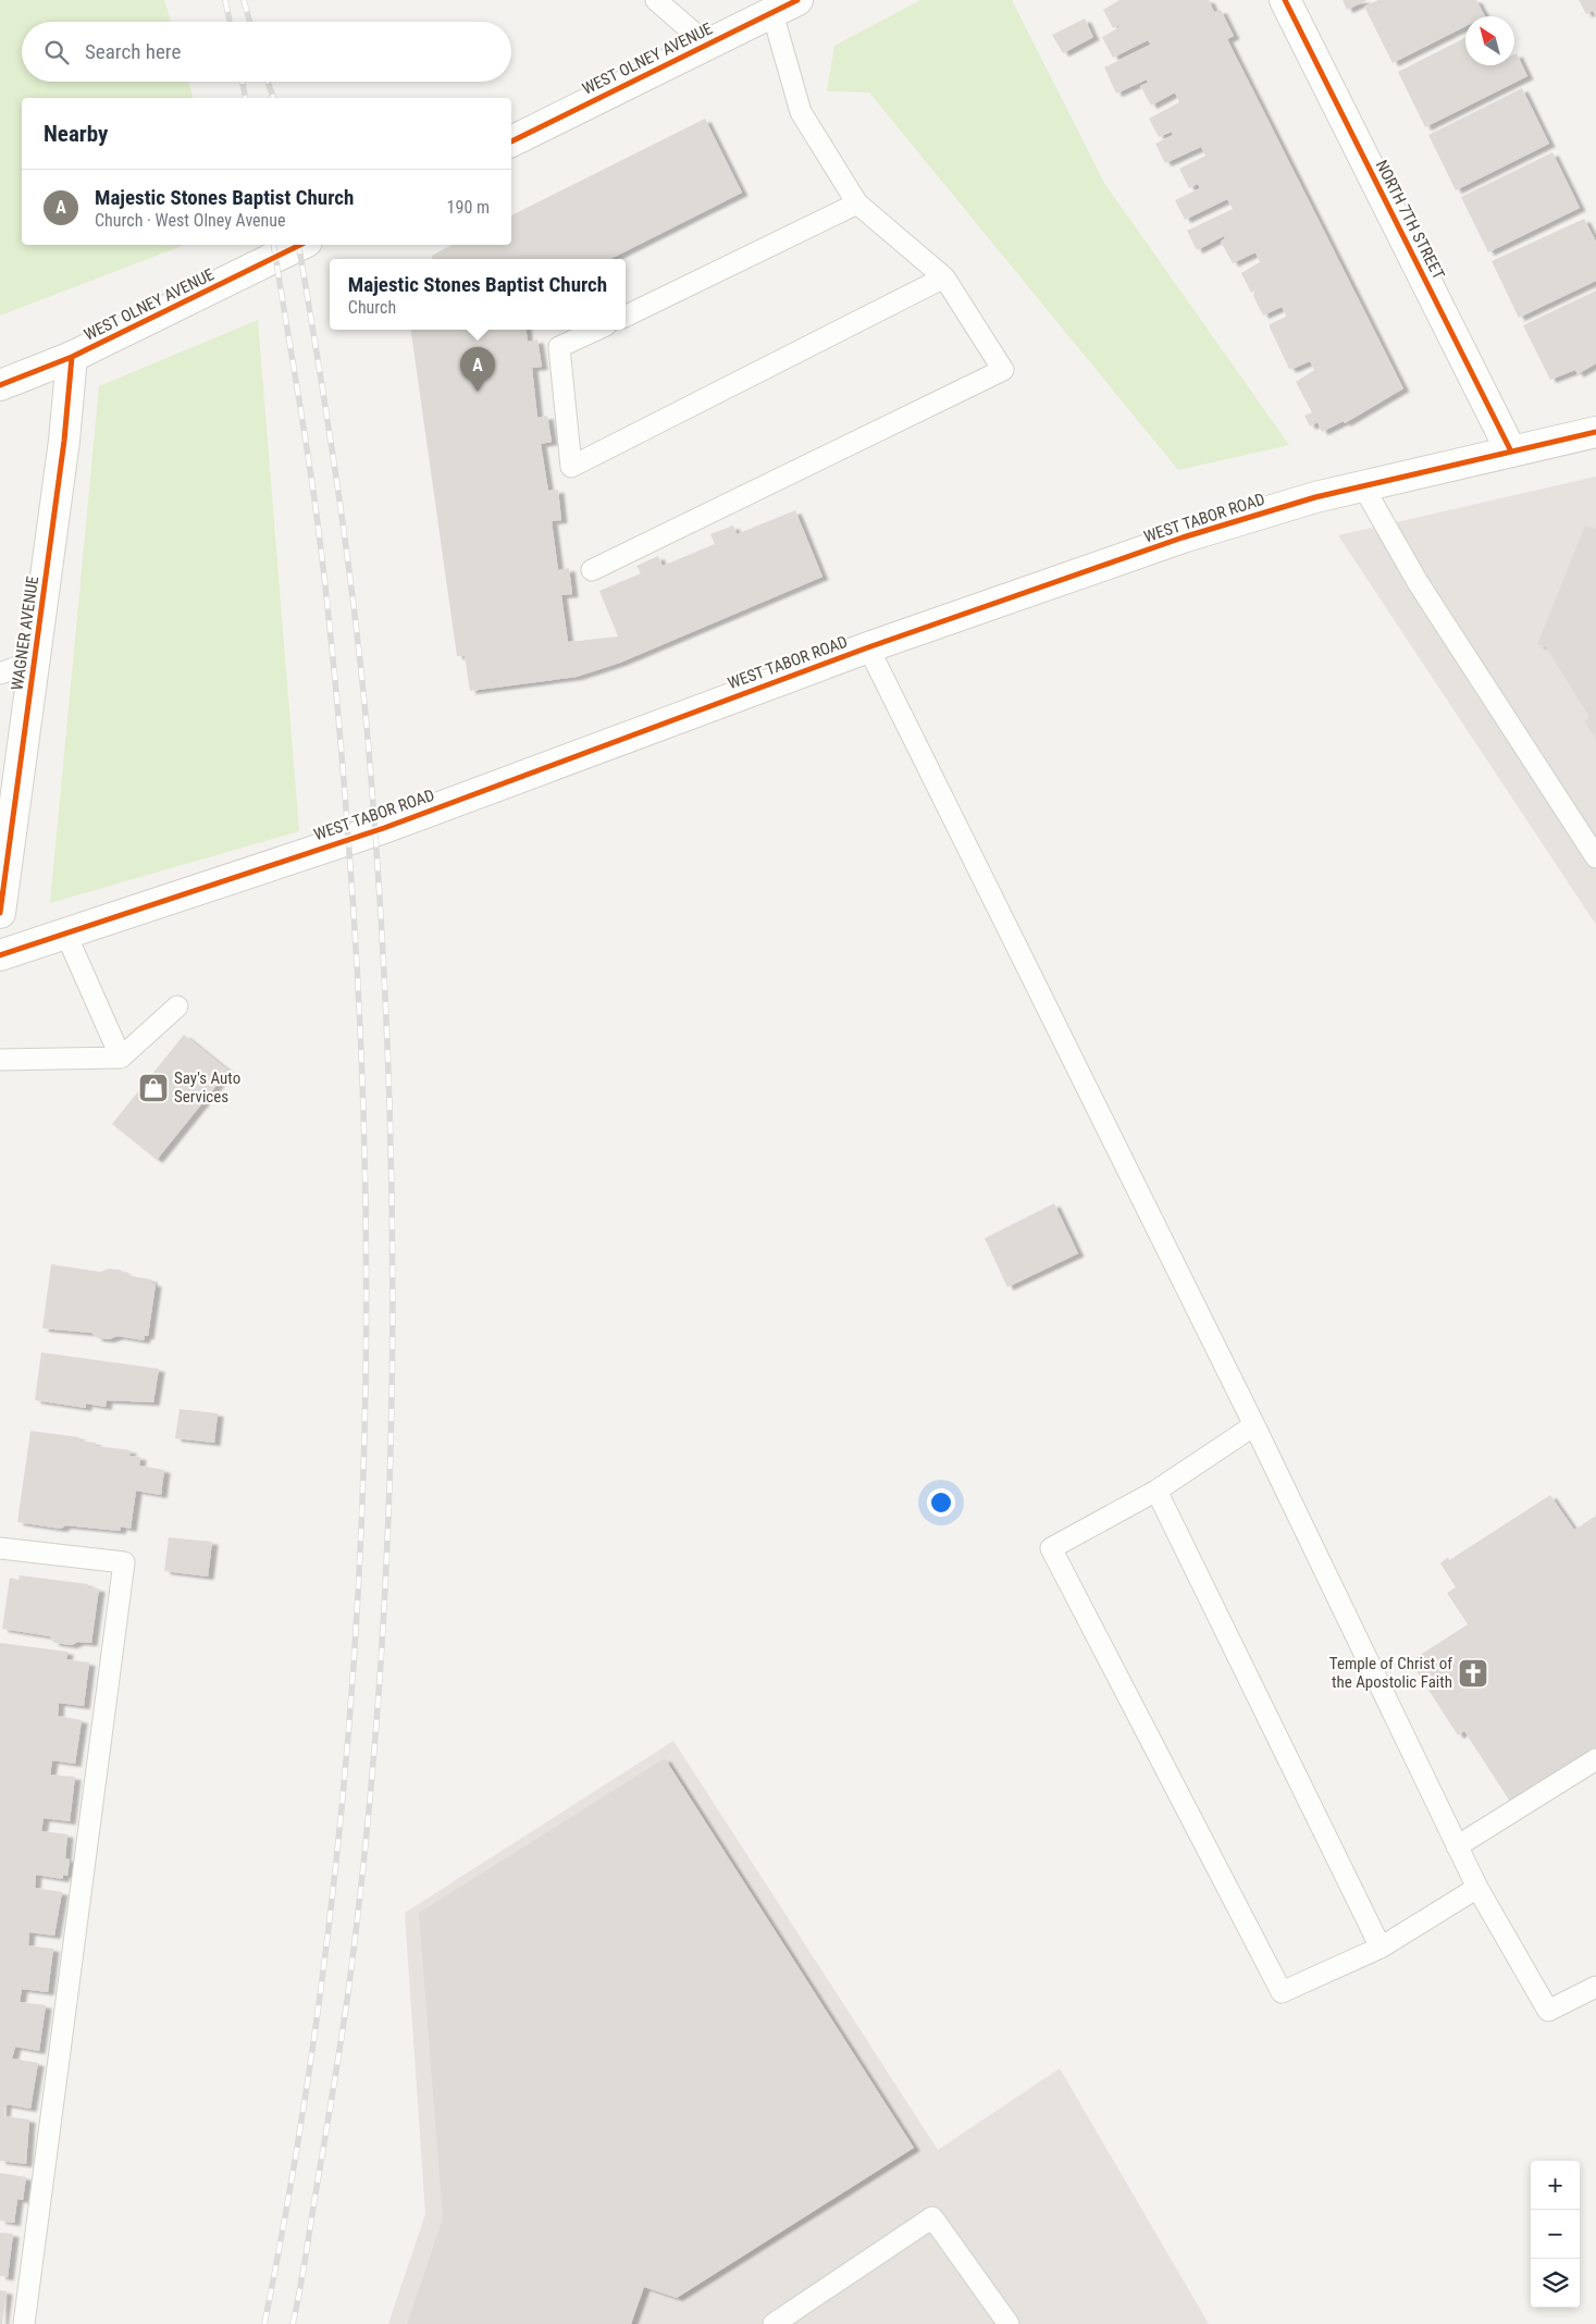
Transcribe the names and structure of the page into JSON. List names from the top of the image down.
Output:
{
  "streets": {
    "street": [
      "WEST OLNEY AVENUE",
      "NORTH 7TH STREET",
      "WEST TABOR ROAD",
      "WAGNER AVENUE"
    ]
  },
  "crossings": [
    ["WEST OLNEY AVENUE", "WAGNER AVENUE"],
    ["NORTH 7TH STREET", "WEST TABOR ROAD"]
  ],
  "places": {
    "shop": ["Say's Auto Services"],
    "church": ["Temple of Christ of the Apostolic Faith"]
  },
  "north": "top left",
  "page": {
    "search": "Search here",
    "heading": "Nearby",
    "list": [
      {
        "mark": "A",
        "name": "Majestic Stones Baptist Church",
        "note": "Church · West Olney Avenue",
        "value": "190 m"
      }
    ],
    "popup": ["Majestic Stones Baptist Church", "Church"],
    "pins": "A",
    "map_buttons": ["+", "−"]
  }
}
